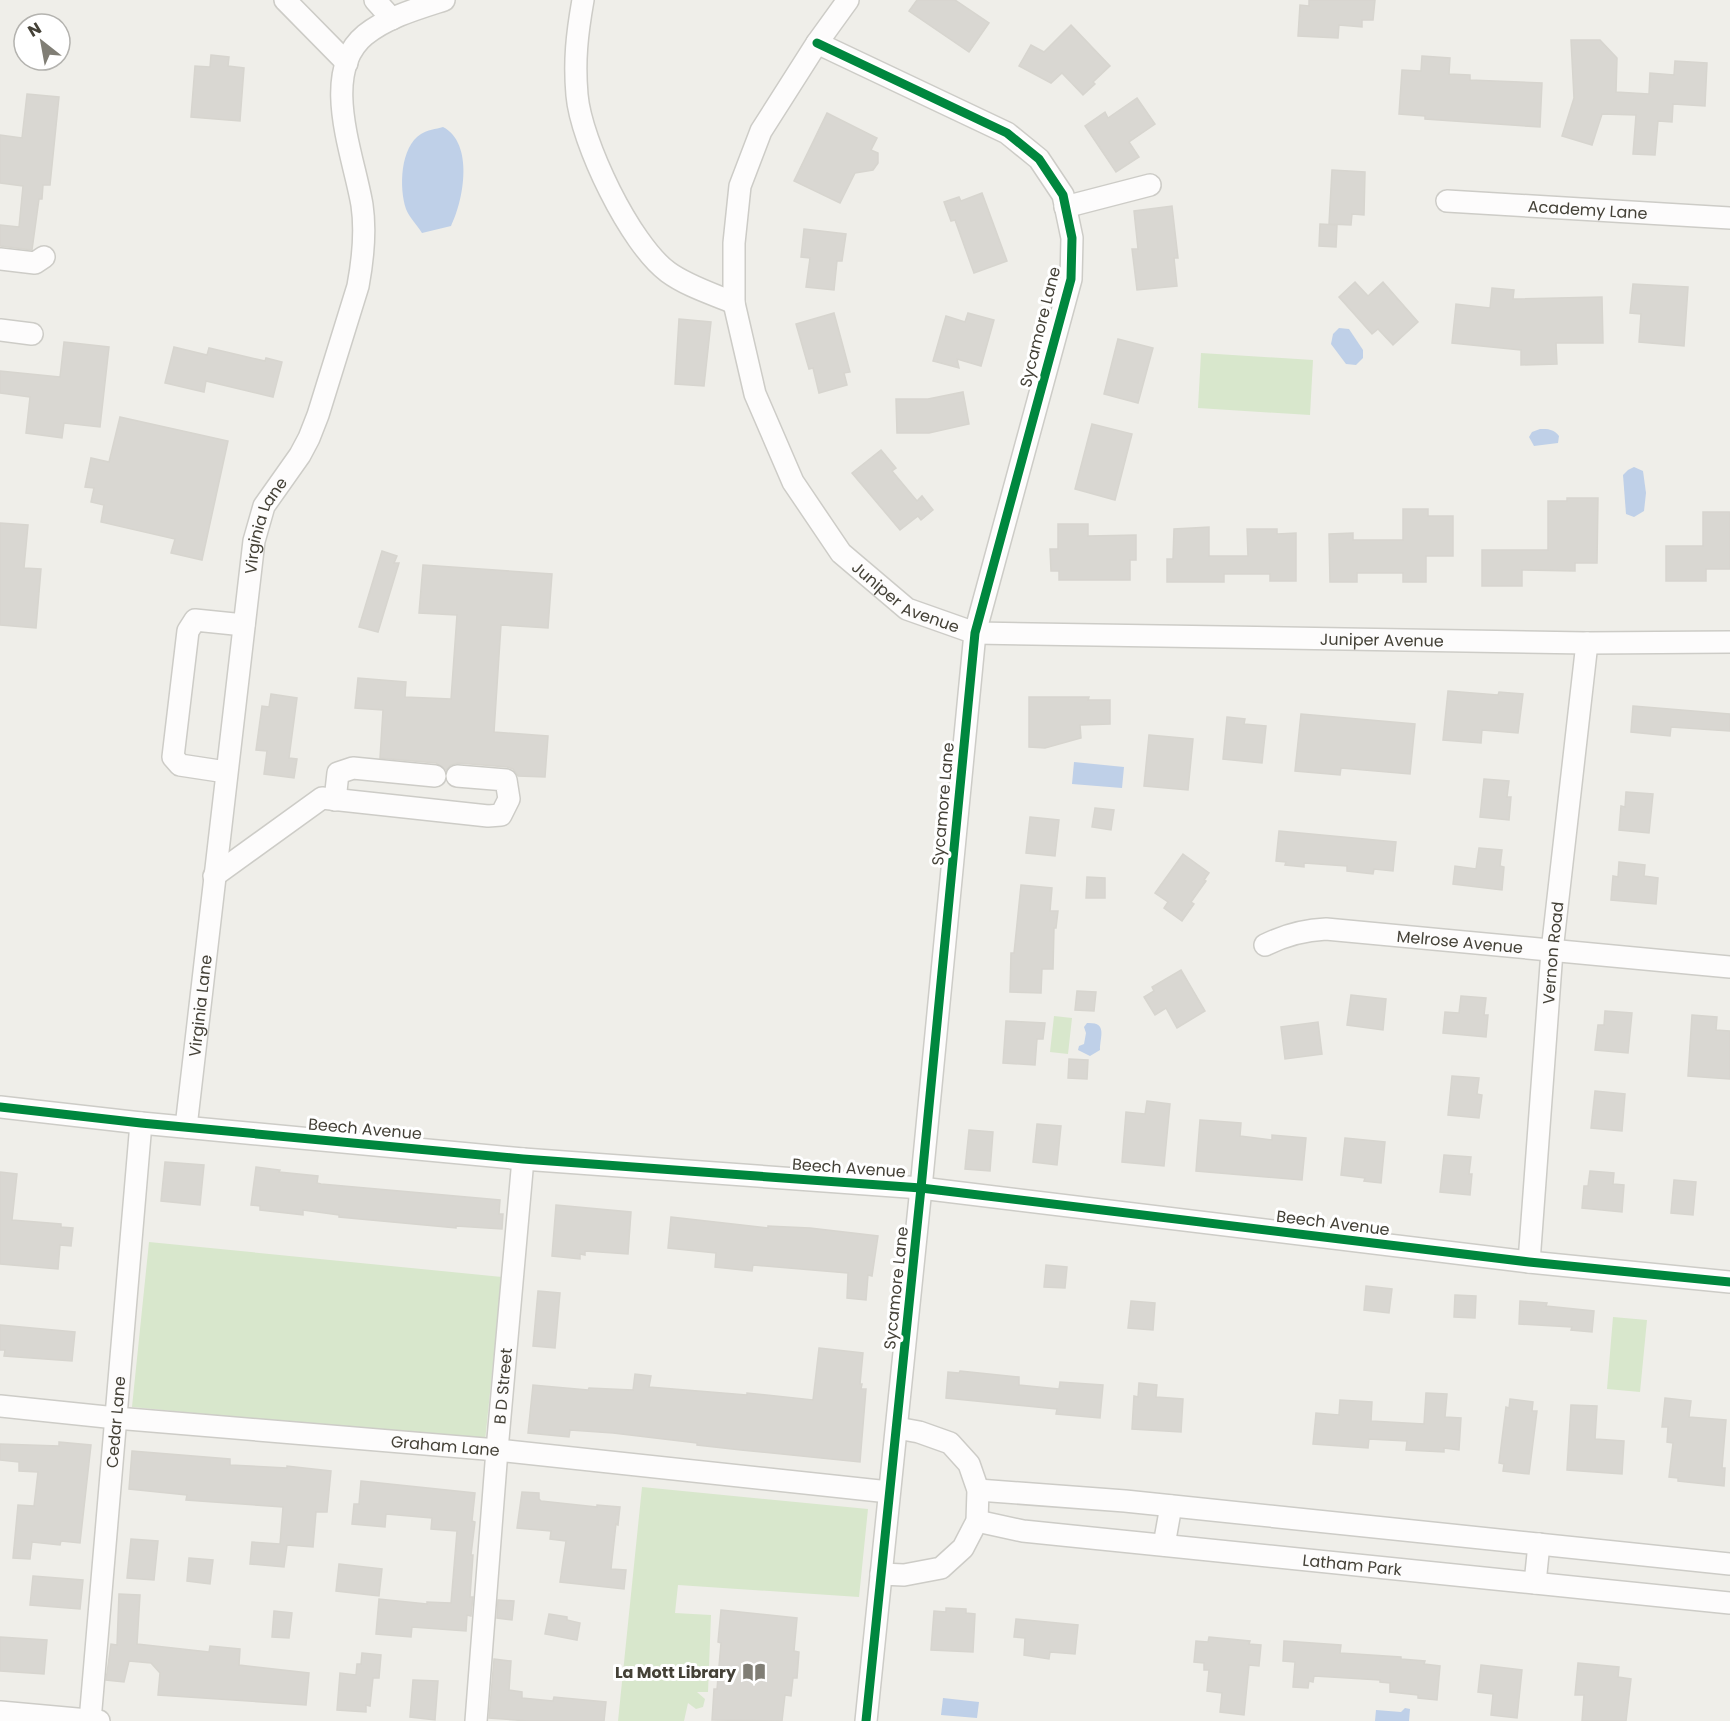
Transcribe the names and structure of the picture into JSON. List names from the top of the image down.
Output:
{
  "streets": {
    "street": [
      "Academy Lane",
      "Sycamore Lane",
      "Virginia Lane",
      "Juniper Avenue",
      "Melrose Avenue",
      "Vernon Road",
      "Beech Avenue",
      "B D Street",
      "Cedar Lane",
      "Graham Lane",
      "Latham Park"
    ]
  },
  "crossings": [
    ["Sycamore Lane", "Juniper Avenue"],
    ["Sycamore Lane", "Beech Avenue"],
    ["Sycamore Lane", "Graham Lane"],
    ["Virginia Lane", "Beech Avenue"],
    ["Juniper Avenue", "Vernon Road"],
    ["Melrose Avenue", "Vernon Road"],
    ["Vernon Road", "Beech Avenue"],
    ["Beech Avenue", "B D Street"],
    ["Beech Avenue", "Cedar Lane"],
    ["B D Street", "Graham Lane"],
    ["Cedar Lane", "Graham Lane"]
  ],
  "places": {
    "library": ["La Mott Library"]
  },
  "north": "top left"
}
